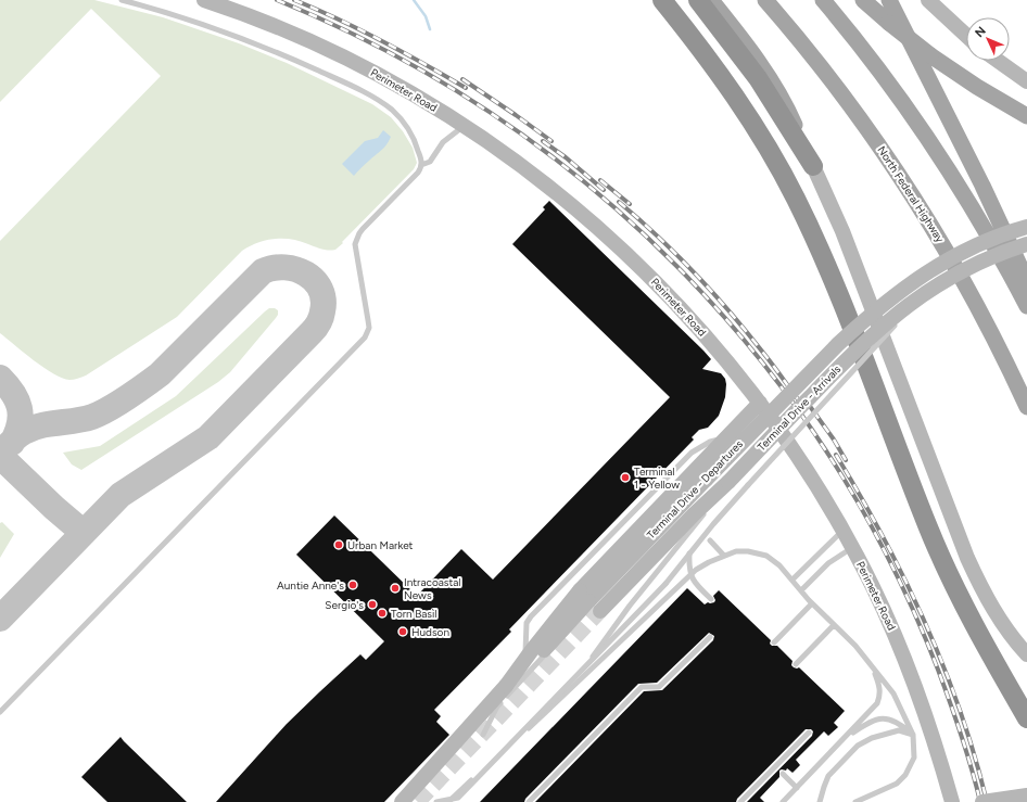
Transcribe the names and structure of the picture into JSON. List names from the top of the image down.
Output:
{
  "streets": {
    "main road": ["North Federal Highway"],
    "street": ["Perimeter Road", "Terminal Drive - Arrivals", "Terminal Drive - Departures"]
  },
  "places": [
    "Terminal 1 - Yellow",
    "Urban Market",
    "Auntie Anne's",
    "Intracoastal News",
    "Sergio's",
    "Torn Basil",
    "Hudson"
  ],
  "north": "top left"
}
